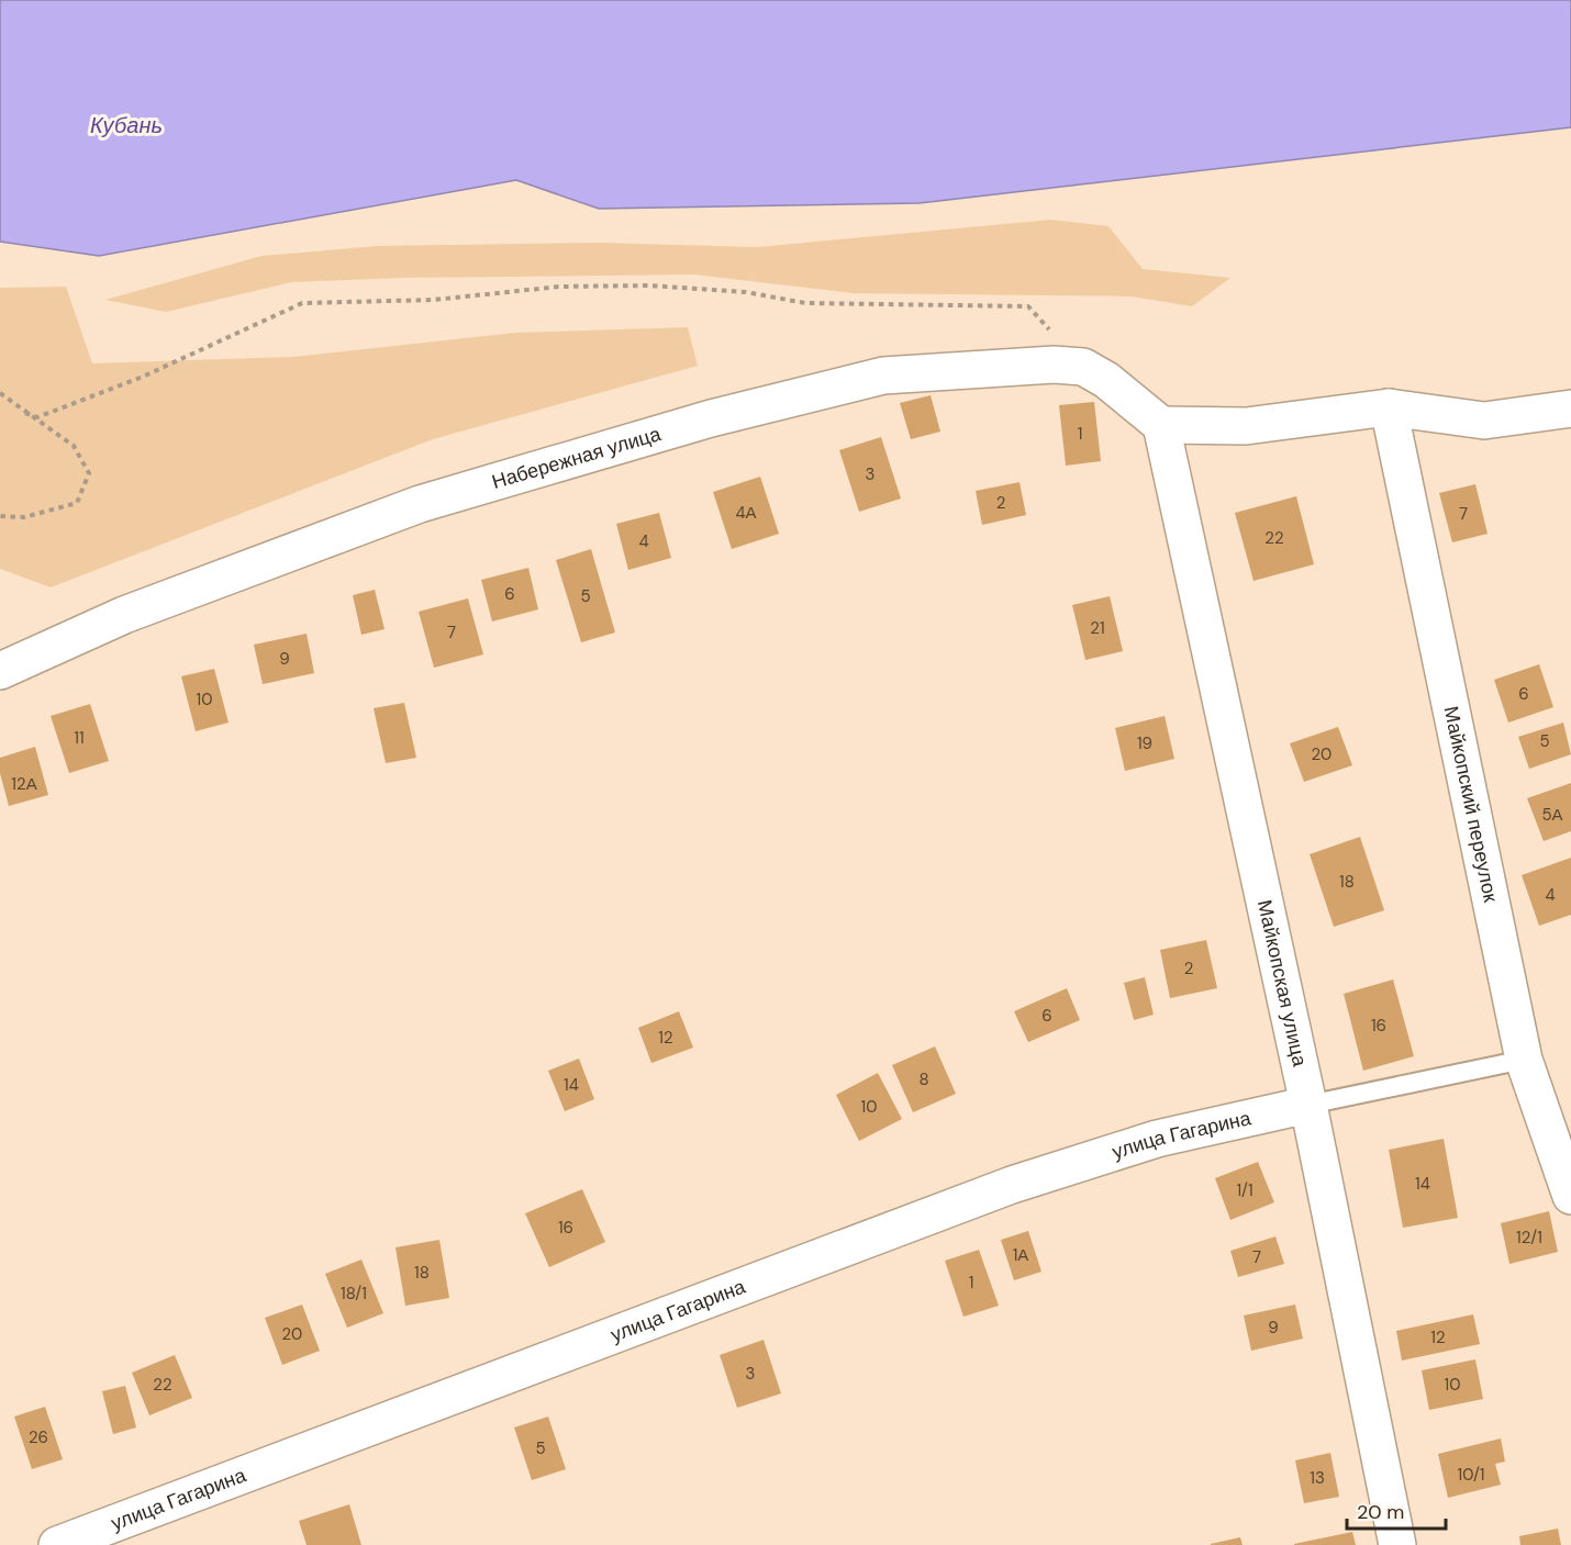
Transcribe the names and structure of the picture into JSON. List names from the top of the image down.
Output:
{
  "streets": {
    "street": [
      "Набережная улица",
      "Майкопский переулок",
      "Майкопская улица",
      "улица Гагарина"
    ]
  },
  "crossings": [
    ["Набережная улица", "Майкопская улица"],
    ["Майкопская улица", "улица Гагарина"]
  ],
  "water": ["Кубань"],
  "house_numbers": [
    "1",
    "3",
    "2",
    "4А",
    "7",
    "22",
    "4",
    "6",
    "5",
    "21",
    "7",
    "9",
    "6",
    "10",
    "11",
    "5",
    "19",
    "20",
    "12А",
    "5А",
    "18",
    "4",
    "2",
    "6",
    "16",
    "12",
    "8",
    "14",
    "10",
    "14",
    "1/1",
    "16",
    "12/1",
    "1А",
    "7",
    "18",
    "1",
    "18/1",
    "9",
    "20",
    "12",
    "3",
    "22",
    "10",
    "26",
    "5",
    "10/1",
    "13"
  ],
  "scale_bar": "20 m"
}
